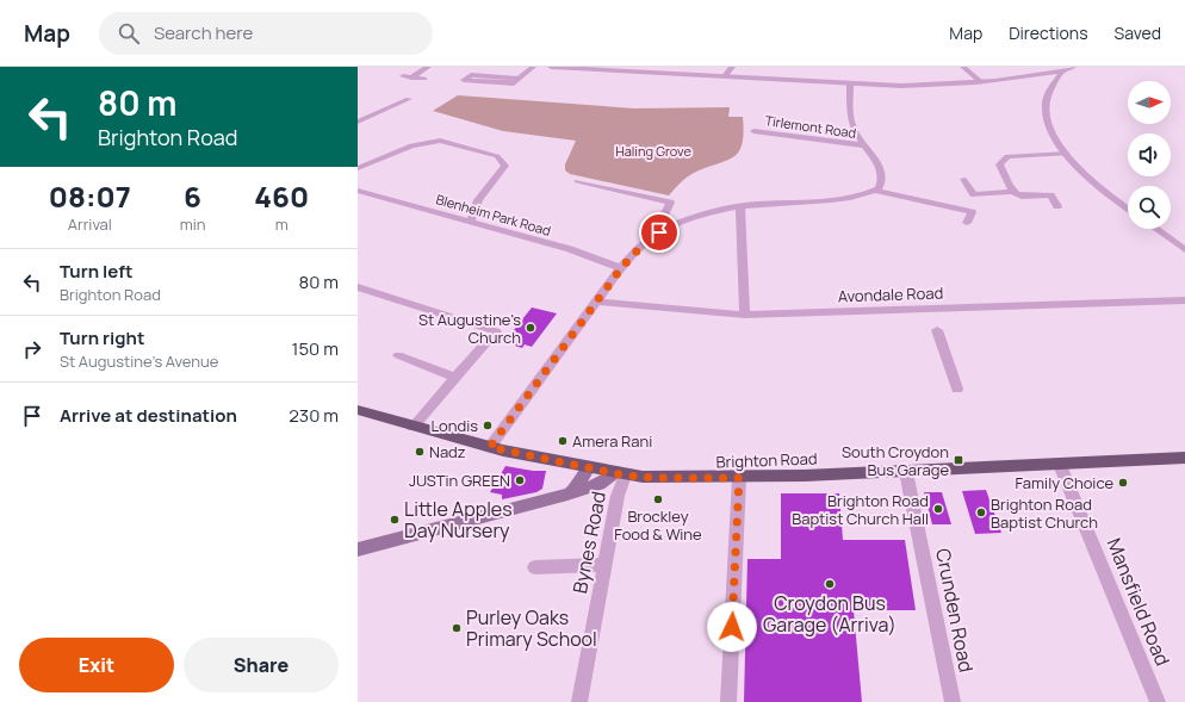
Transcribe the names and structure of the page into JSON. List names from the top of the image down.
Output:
{
  "streets": {
    "main road": ["Brighton Road"],
    "street": [
      "Tirlemont Road",
      "Blenheim Park Road",
      "Avondale Road",
      "Bynes Road",
      "Mansfield Road",
      "Crunden Road"
    ]
  },
  "crossings": [
    ["Brighton Road", "Bynes Road"],
    ["Brighton Road", "Mansfield Road"],
    ["Brighton Road", "Crunden Road"]
  ],
  "parks": ["Haling Grove"],
  "places": {
    "other": [
      "St Augustine's Church",
      "Londis",
      "Amera Rani",
      "Nadz",
      "JUSTin GREEN",
      "Family Choice",
      "Brockley Food & Wine",
      "Brighton Road Baptist Church Hall",
      "Brighton Road Baptist Church",
      "Little Apples Day Nursery",
      "Croydon Bus Garage (Arriva)",
      "Purley Oaks Primary School"
    ],
    "transit": ["South Croydon Bus Garage"]
  },
  "north": "right",
  "page": {
    "header": "Map",
    "search": "Search here",
    "nav": ["Map", "Directions", "Saved"],
    "turn": ["80 m", "Brighton Road"],
    "eta": [
      "08:07",
      "Arrival",
      "6",
      "min",
      "460",
      "m"
    ],
    "list": [
      {
        "name": "Turn left",
        "note": "Brighton Road",
        "value": "80 m"
      },
      {
        "name": "Turn right",
        "note": "St Augustine's Avenue",
        "value": "150 m"
      },
      {
        "name": "Arrive at destination",
        "value": "230 m"
      }
    ],
    "buttons": ["Exit", "Share"]
  }
}
